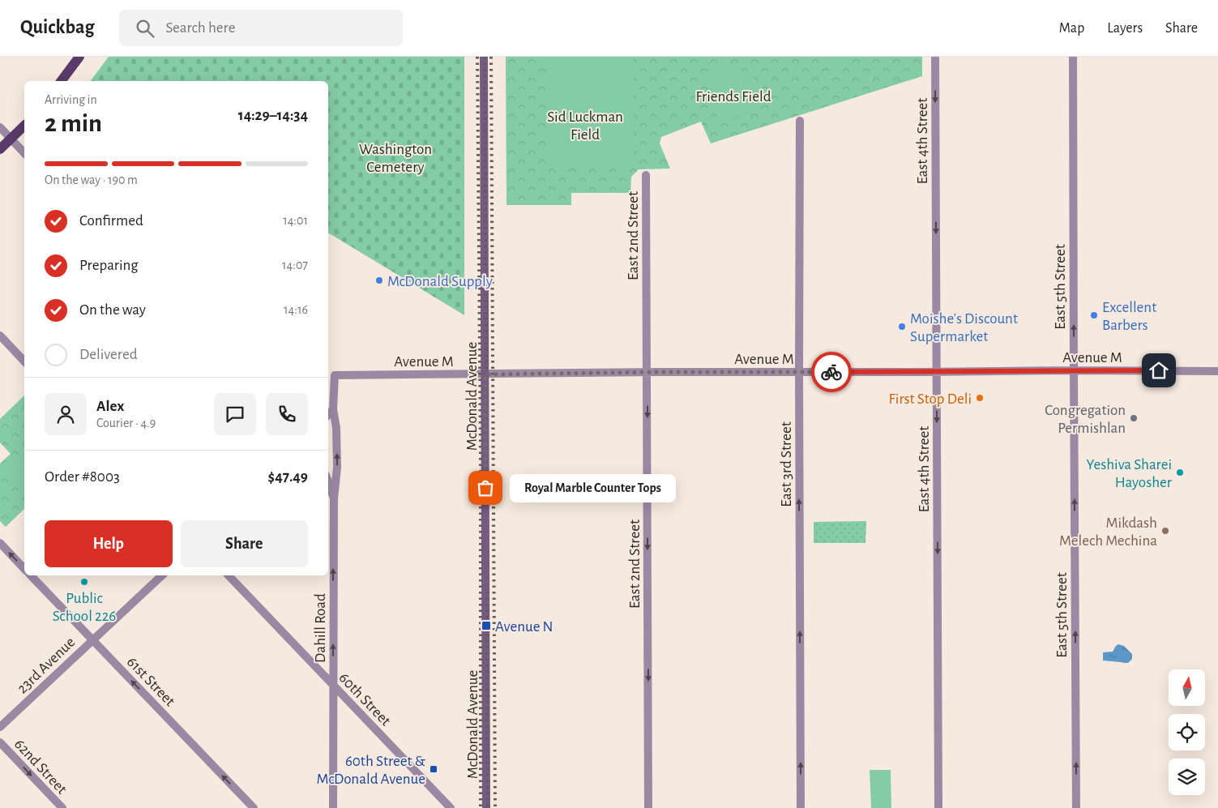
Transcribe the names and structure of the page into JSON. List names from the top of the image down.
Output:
{
  "streets": {
    "main road": ["McDonald Avenue"],
    "street": [
      "East 4th Street",
      "East 2nd Street",
      "East 5th Street",
      "Avenue M",
      "East 3rd Street",
      "Dahill Road",
      "23rd Avenue",
      "61st Street",
      "60th Street",
      "62nd Street"
    ]
  },
  "crossings": [
    ["East 4th Street", "Avenue M"],
    ["East 2nd Street", "Avenue M"],
    ["East 5th Street", "Avenue M"],
    ["Avenue M", "McDonald Avenue"],
    ["Avenue M", "East 3rd Street"],
    ["Avenue M", "Dahill Road"],
    ["Dahill Road", "60th Street"],
    ["23rd Avenue", "61st Street"]
  ],
  "one_way": [
    "East 4th Street",
    "East 2nd Street",
    "East 5th Street",
    "East 3rd Street",
    "Dahill Road",
    "61st Street",
    "62nd Street"
  ],
  "parks": ["Friends Field", "Sid Luckman Field", "Washington Cemetery"],
  "places": {
    "other": [
      "McDonald Supply",
      "Excellent Barbers",
      "Moishe's Discount Supermarket",
      "First Stop Deli",
      "Congregation Permishlan",
      "Yeshiva Sharei Hayosher",
      "Royal Marble Counter Tops",
      "Mikdash Melech Mechina",
      "Public School 226"
    ],
    "transit": ["Avenue N", "60th Street & McDonald Avenue"]
  },
  "north": "top",
  "page": {
    "header": "Quickbag",
    "search": "Search here",
    "nav": ["Map", "Layers", "Share"],
    "heading": ["2 min", "Arriving in", "14:29–14:34"],
    "panel": [
      "Alex",
      "Courier · 4.9",
      "Order #8003",
      "$47.49"
    ],
    "bar": "On the way · 190 m",
    "list": [
      ["Confirmed", "14:01"],
      ["Preparing", "14:07"],
      ["On the way", "14:16"],
      "Delivered"
    ],
    "bubble": "Royal Marble Counter Tops",
    "buttons": ["Help", "Share"]
  }
}
